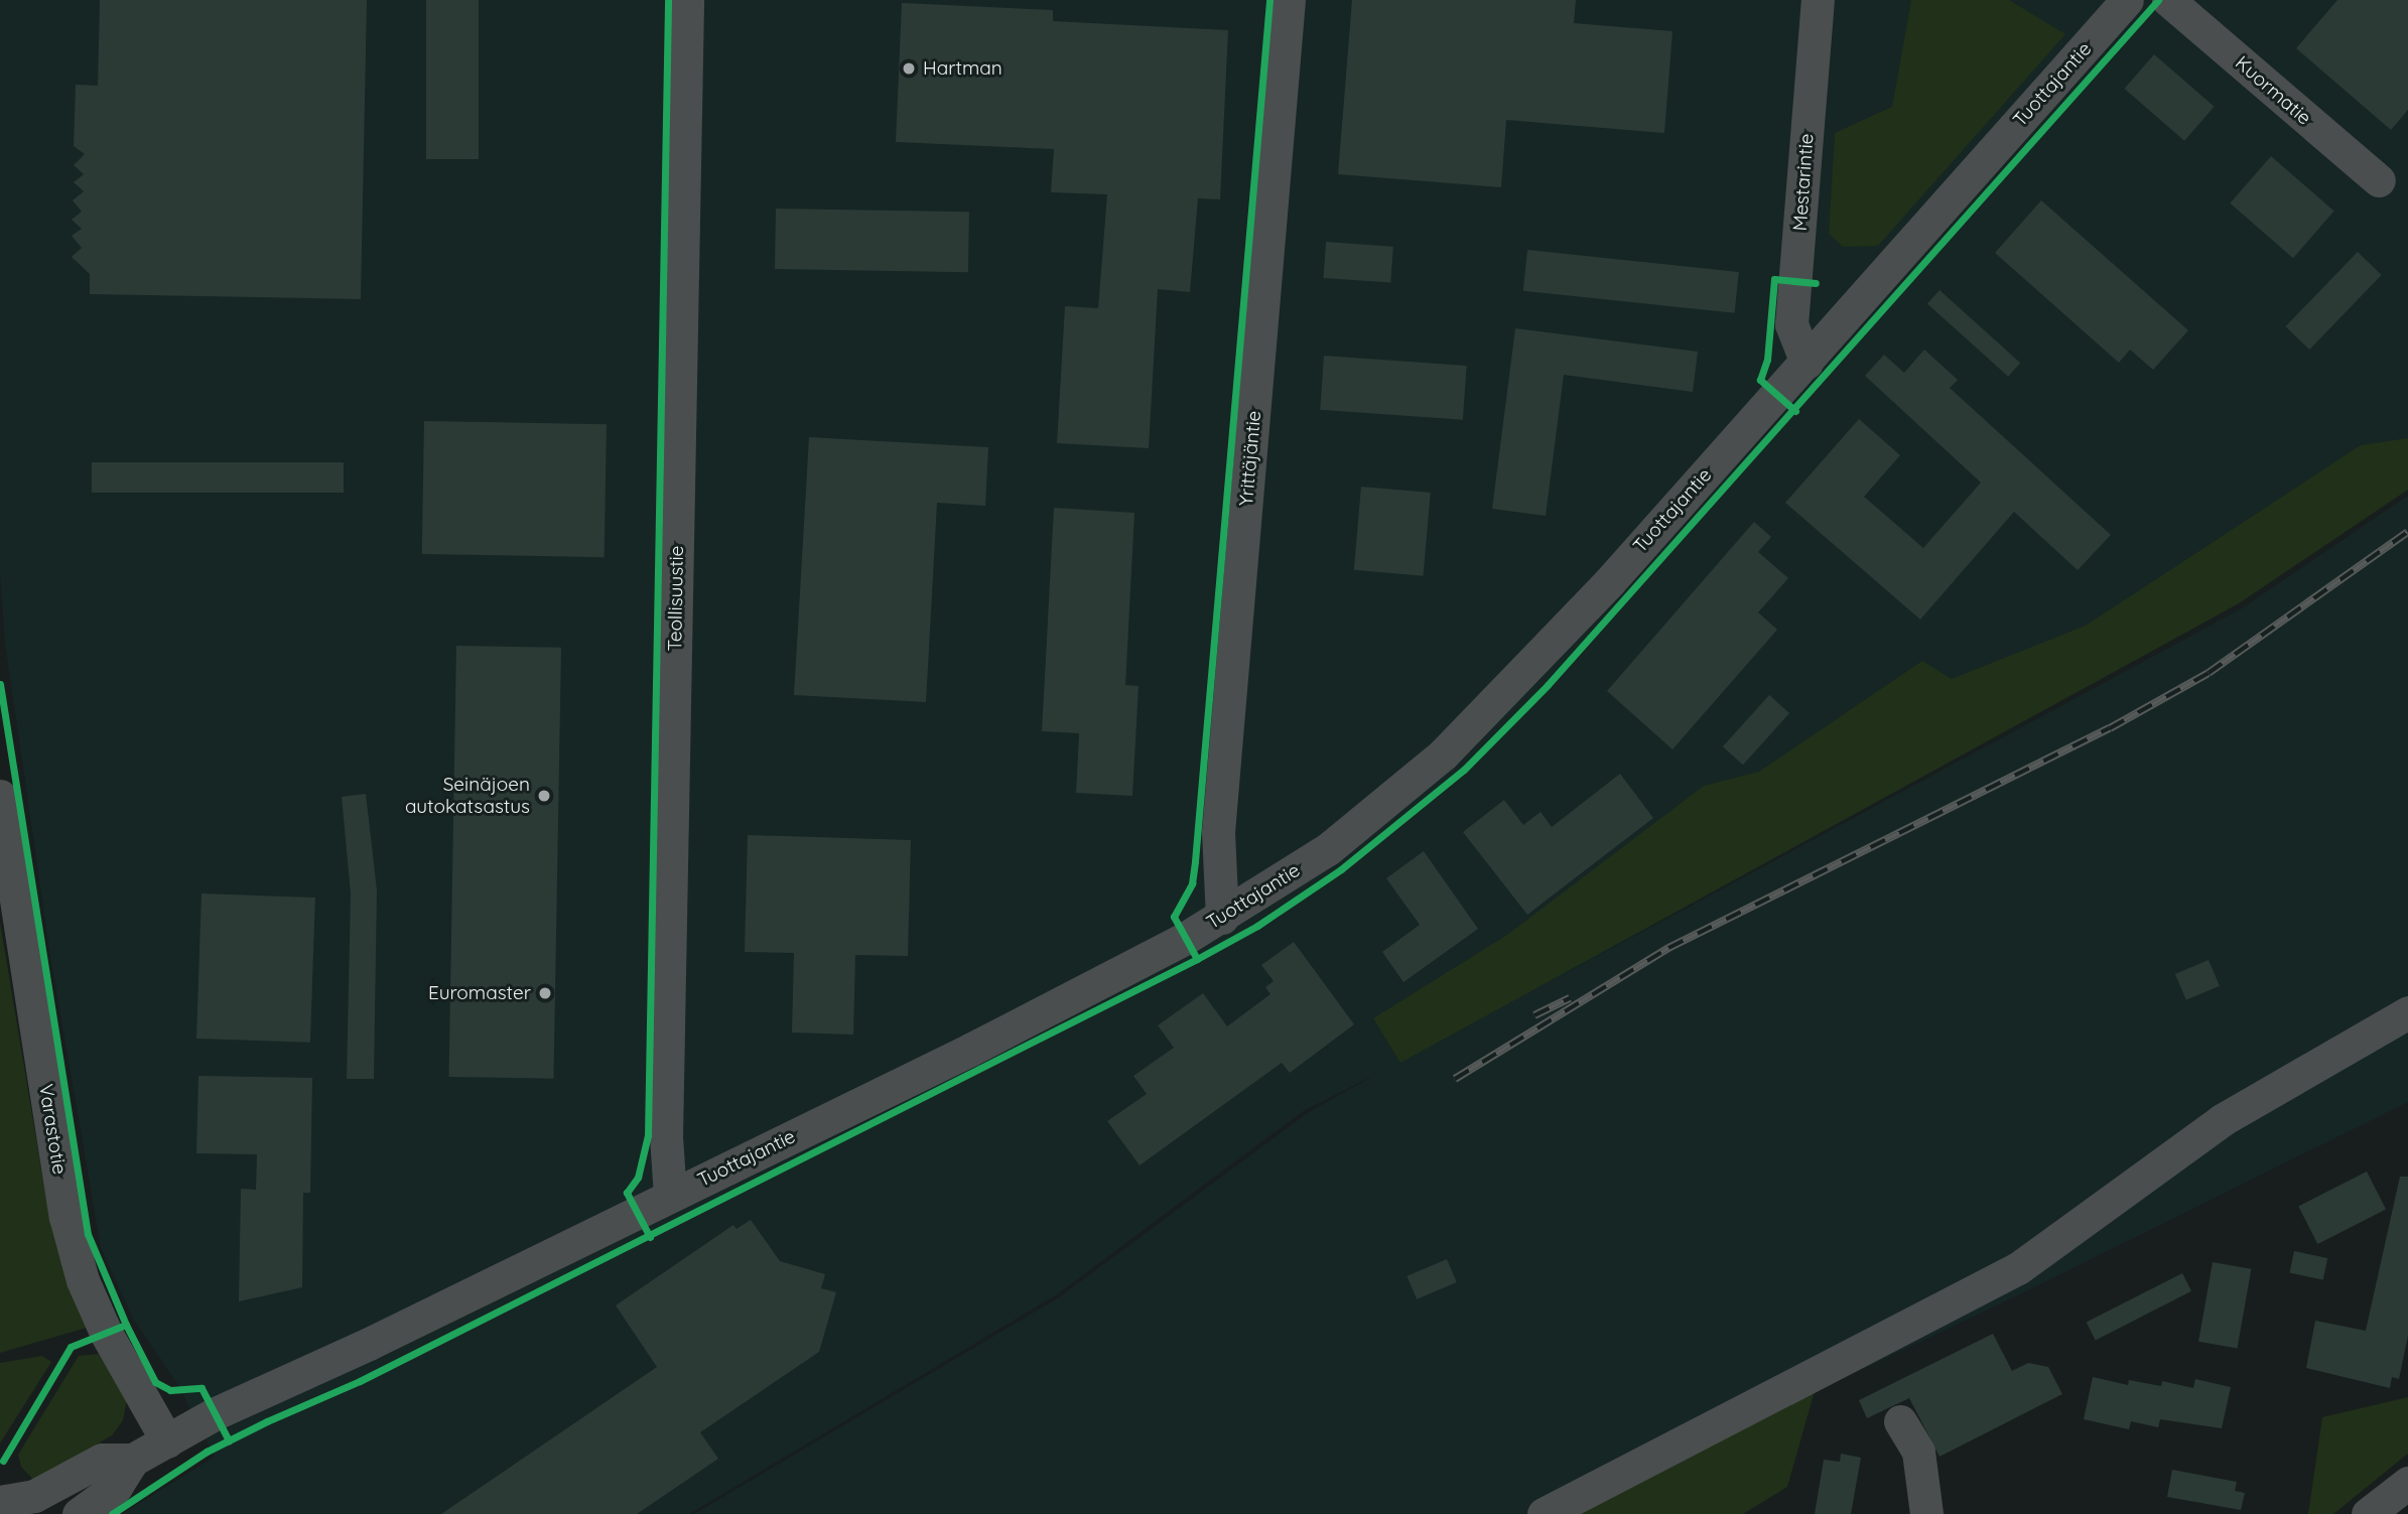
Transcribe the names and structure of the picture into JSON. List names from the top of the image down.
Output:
{
  "streets": {
    "street": [
      "Tuottajantie",
      "Kuormatie",
      "Mestarintie",
      "Yrittäjäntie",
      "Teollisuustie",
      "Varastotie"
    ]
  },
  "crossings": [
    ["Tuottajantie", "Mestarintie"],
    ["Tuottajantie", "Yrittäjäntie"],
    ["Tuottajantie", "Teollisuustie"],
    ["Tuottajantie", "Varastotie"]
  ],
  "places": ["Hartman", "Seinäjoen autokatsastus", "Euromaster"]
}
